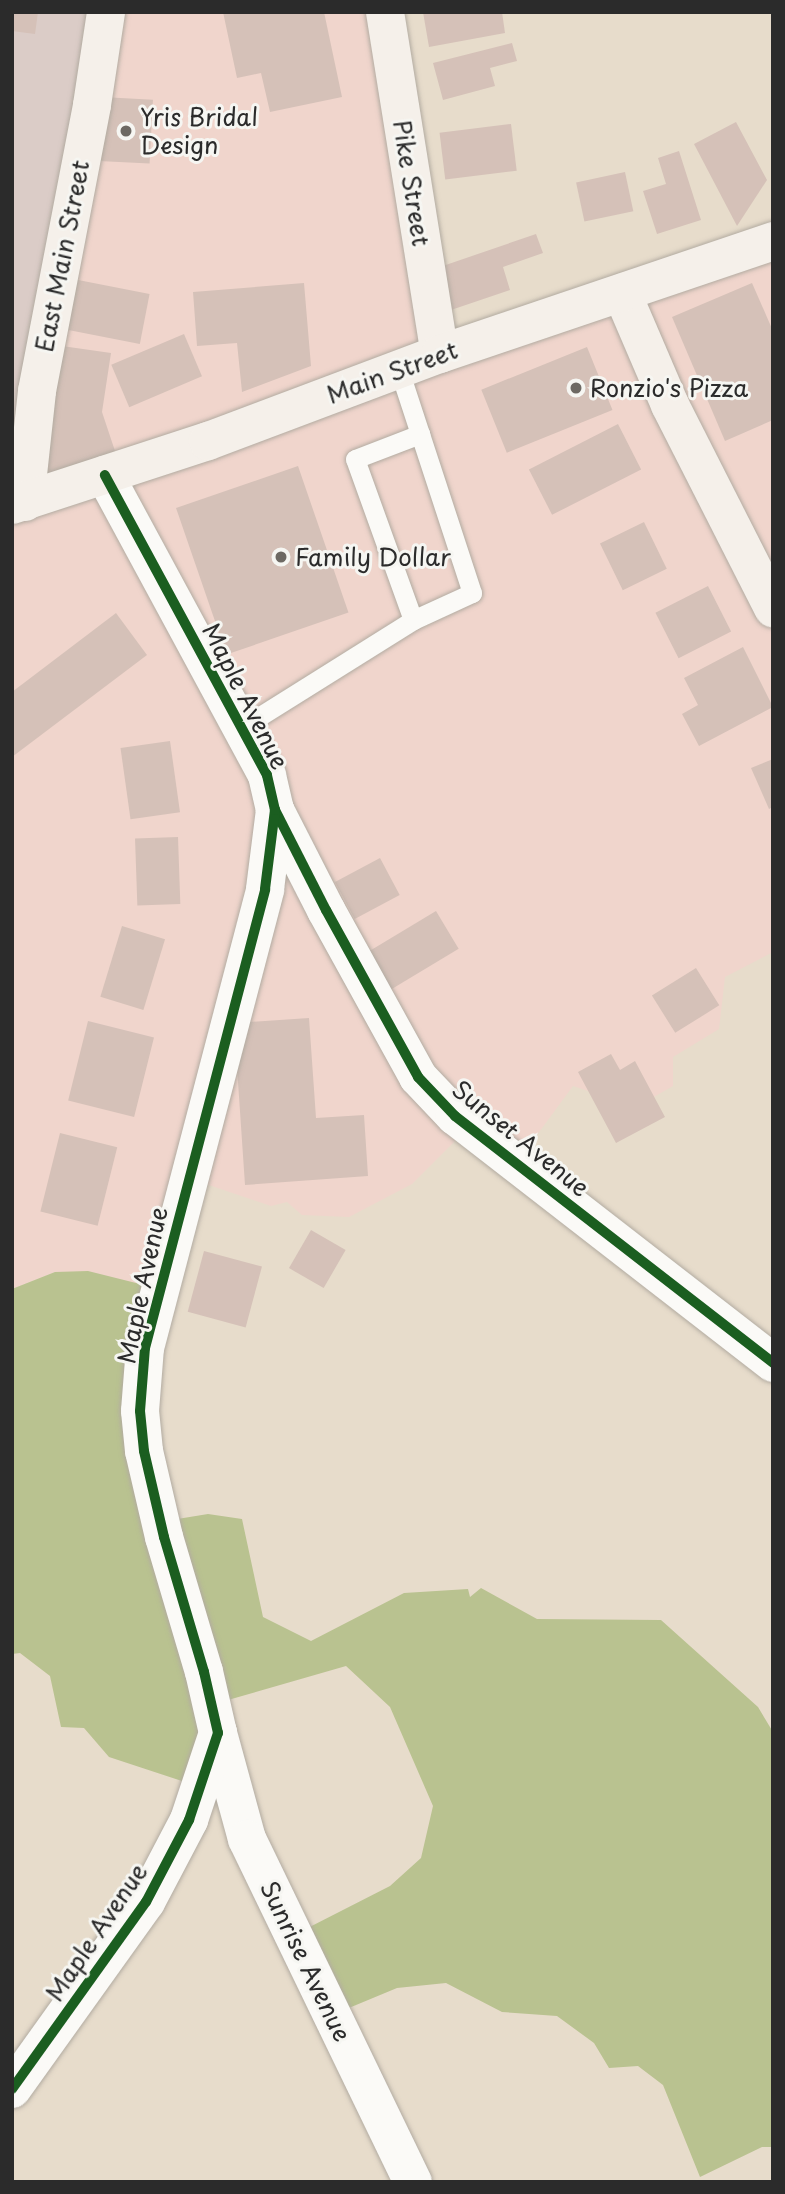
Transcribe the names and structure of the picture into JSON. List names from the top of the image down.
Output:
{
  "streets": {
    "main road": ["Pike Street", "East Main Street", "Main Street"],
    "street": ["Maple Avenue", "Sunset Avenue", "Sunrise Avenue"]
  },
  "crossings": [
    ["Pike Street", "Main Street"],
    ["East Main Street", "Main Street"],
    ["Main Street", "Maple Avenue"],
    ["Maple Avenue", "Sunset Avenue"],
    ["Maple Avenue", "Sunrise Avenue"]
  ],
  "places": ["Yris Bridal Design", "Ronzio's Pizza", "Family Dollar"]
}
